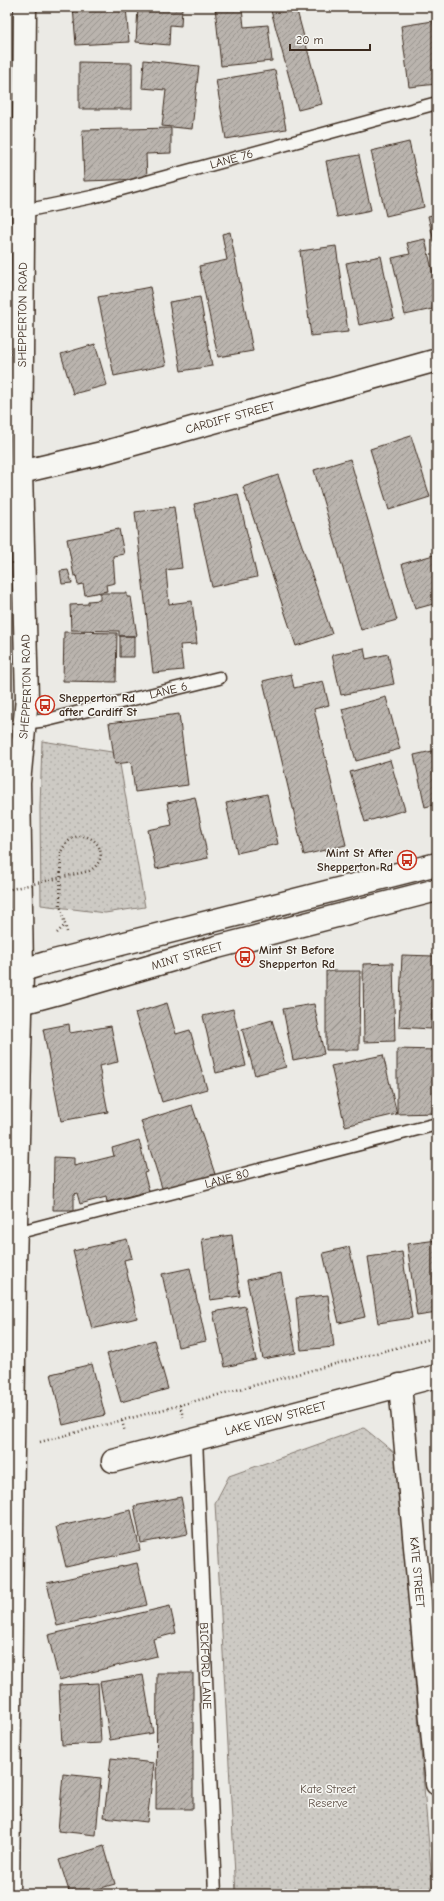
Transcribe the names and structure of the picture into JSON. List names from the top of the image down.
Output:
{
  "streets": {
    "main road": [
      "SHEPPERTON ROAD",
      "CARDIFF STREET",
      "MINT STREET",
      "LAKE VIEW STREET",
      "KATE STREET"
    ],
    "lane": [
      "LANE 76",
      "LANE 6",
      "LANE 80",
      "BICKFORD LANE"
    ]
  },
  "crossings": [
    ["LANE 76", "SHEPPERTON ROAD"],
    ["SHEPPERTON ROAD", "CARDIFF STREET"],
    ["SHEPPERTON ROAD", "LANE 6"],
    ["SHEPPERTON ROAD", "MINT STREET"],
    ["SHEPPERTON ROAD", "LANE 80"],
    ["LAKE VIEW STREET", "KATE STREET"],
    ["LAKE VIEW STREET", "BICKFORD LANE"]
  ],
  "parks": ["Kate Street Reserve"],
  "places": {
    "bus stop": ["Shepperton Rd after Cardiff St", "Mint St After Shepperton Rd", "Mint St Before Shepperton Rd"]
  },
  "scale_bar": "20 m"
}
